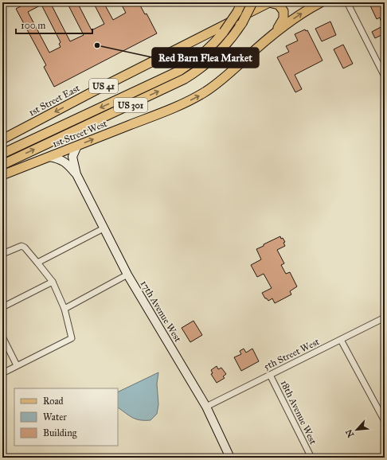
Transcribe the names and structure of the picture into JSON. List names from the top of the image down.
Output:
{
  "streets": {
    "main road": [
      "US 41",
      "1st Street East",
      "US 301",
      "1st Street West"
    ],
    "street": ["17th Avenue West", "5th Street West", "18th Avenue West"]
  },
  "crossings": [
    ["1st Street West", "17th Avenue West"],
    ["17th Avenue West", "5th Street West"],
    ["5th Street West", "18th Avenue West"]
  ],
  "one_way": ["1st Street East"],
  "places": ["Red Barn Flea Market"],
  "legend": ["Road", "Water", "Building"],
  "scale_bar": "100 m",
  "north": "bottom left"
}
